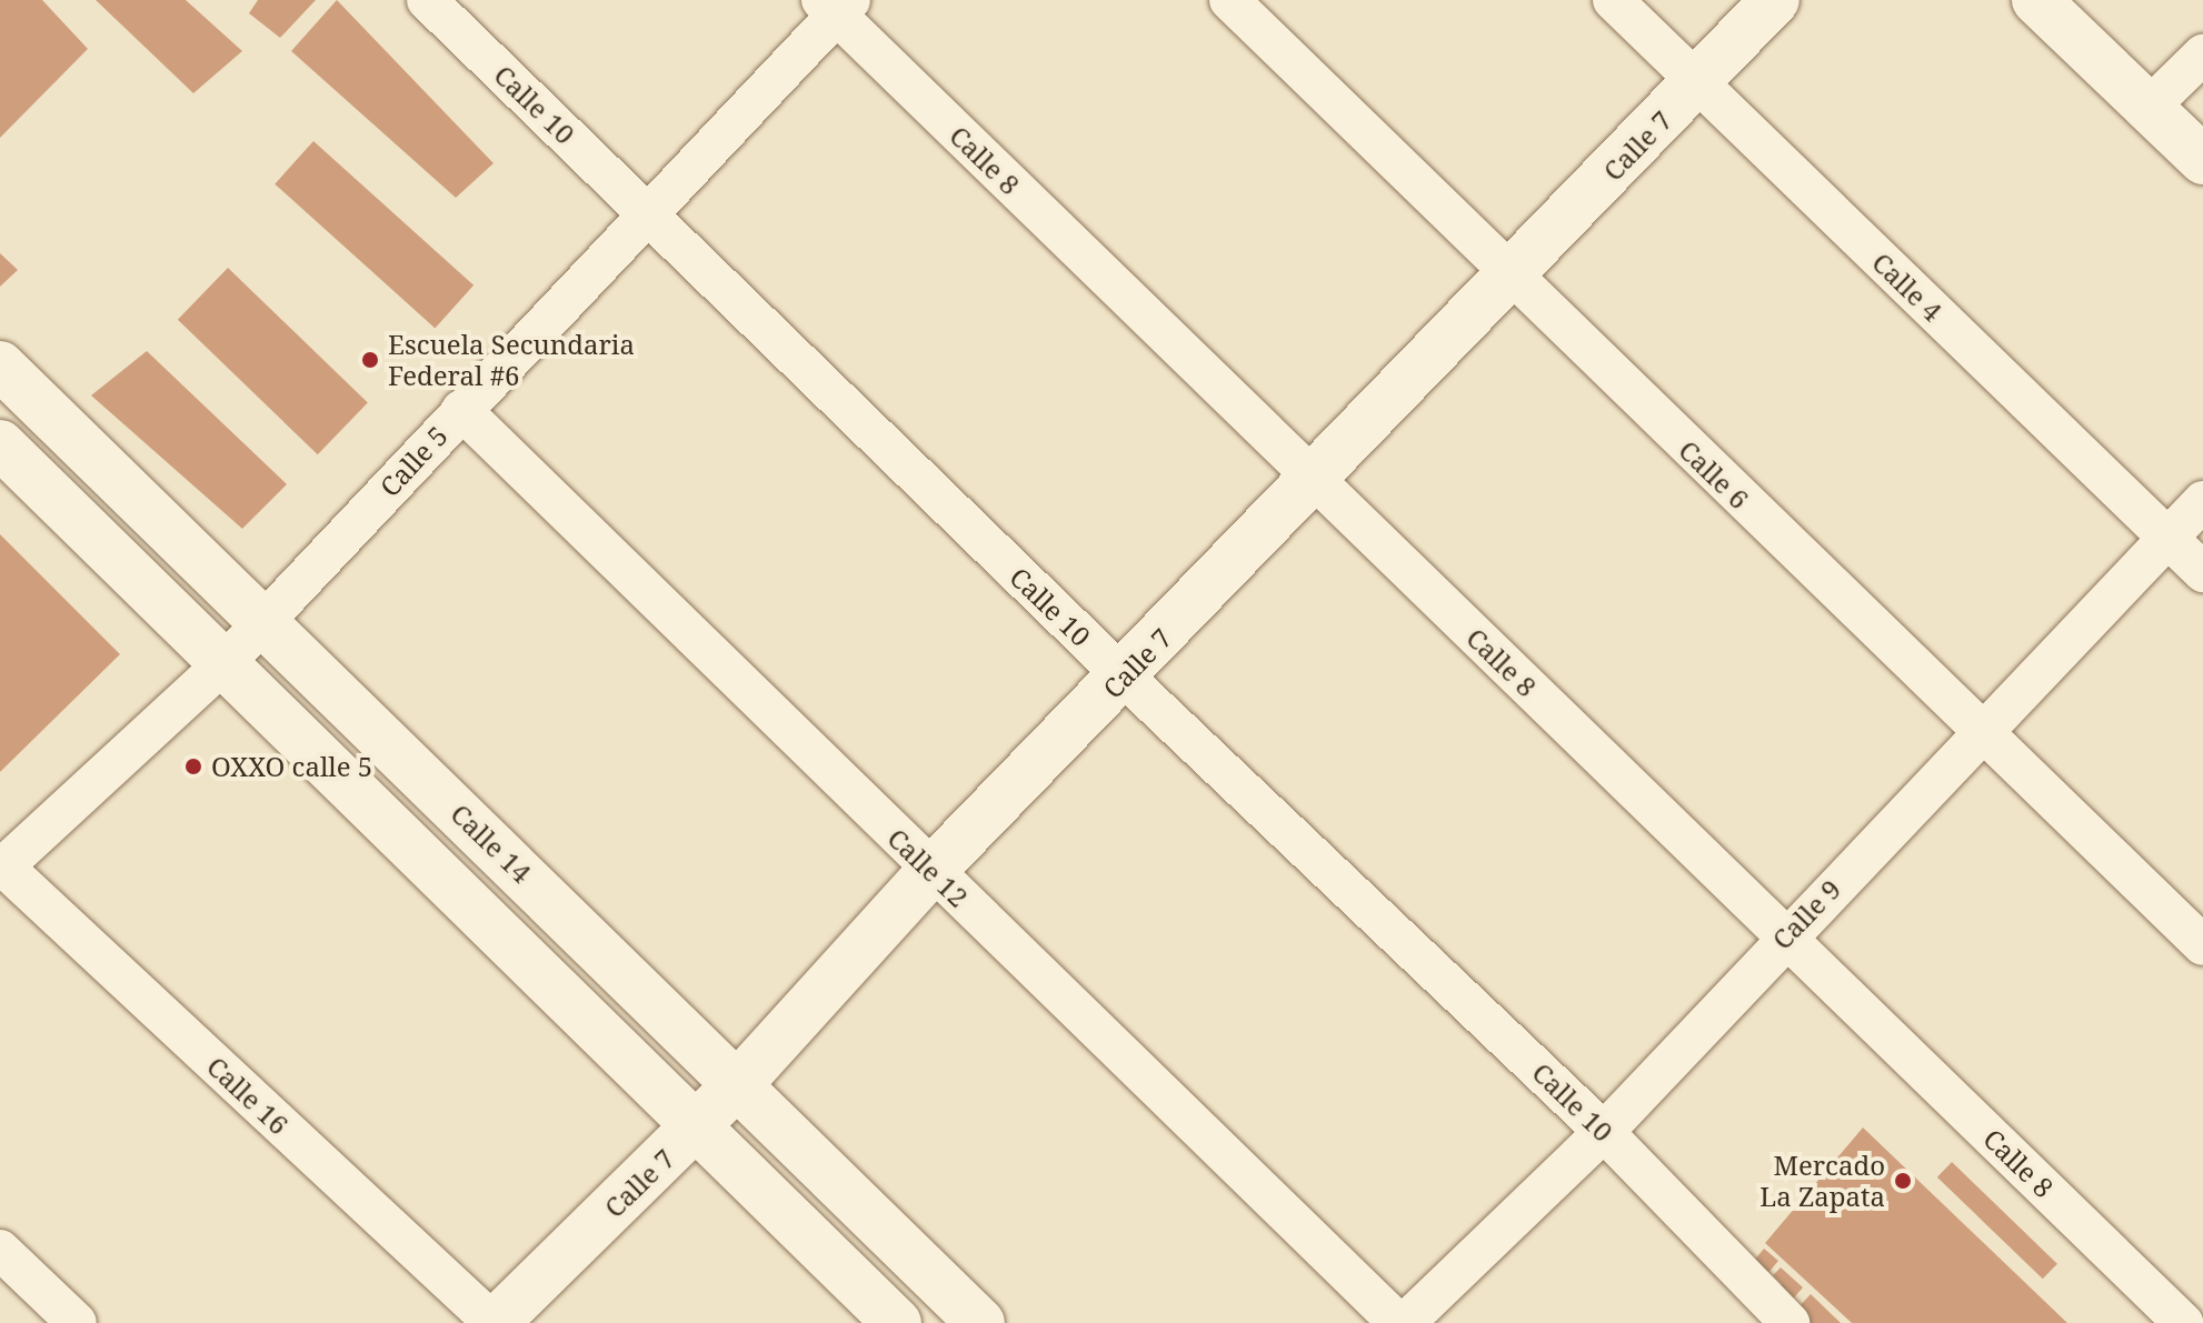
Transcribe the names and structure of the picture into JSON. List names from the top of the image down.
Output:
{
  "streets": {
    "main road": ["Calle 7", "Calle 14"],
    "street": [
      "Calle 10",
      "Calle 8",
      "Calle 4",
      "Calle 5",
      "Calle 6",
      "Calle 12",
      "Calle 9",
      "Calle 16"
    ]
  },
  "crossings": [
    ["Calle 10", "Calle 7"],
    ["Calle 10", "Calle 5"],
    ["Calle 10", "Calle 9"],
    ["Calle 7", "Calle 8"],
    ["Calle 7", "Calle 4"],
    ["Calle 7", "Calle 6"],
    ["Calle 7", "Calle 14"],
    ["Calle 7", "Calle 12"],
    ["Calle 7", "Calle 16"],
    ["Calle 8", "Calle 5"],
    ["Calle 8", "Calle 9"],
    ["Calle 4", "Calle 9"],
    ["Calle 5", "Calle 14"],
    ["Calle 5", "Calle 12"],
    ["Calle 5", "Calle 16"],
    ["Calle 6", "Calle 9"],
    ["Calle 12", "Calle 9"]
  ],
  "places": ["Escuela Secundaria Federal #6", "OXXO calle 5", "Mercado La Zapata"]
}
